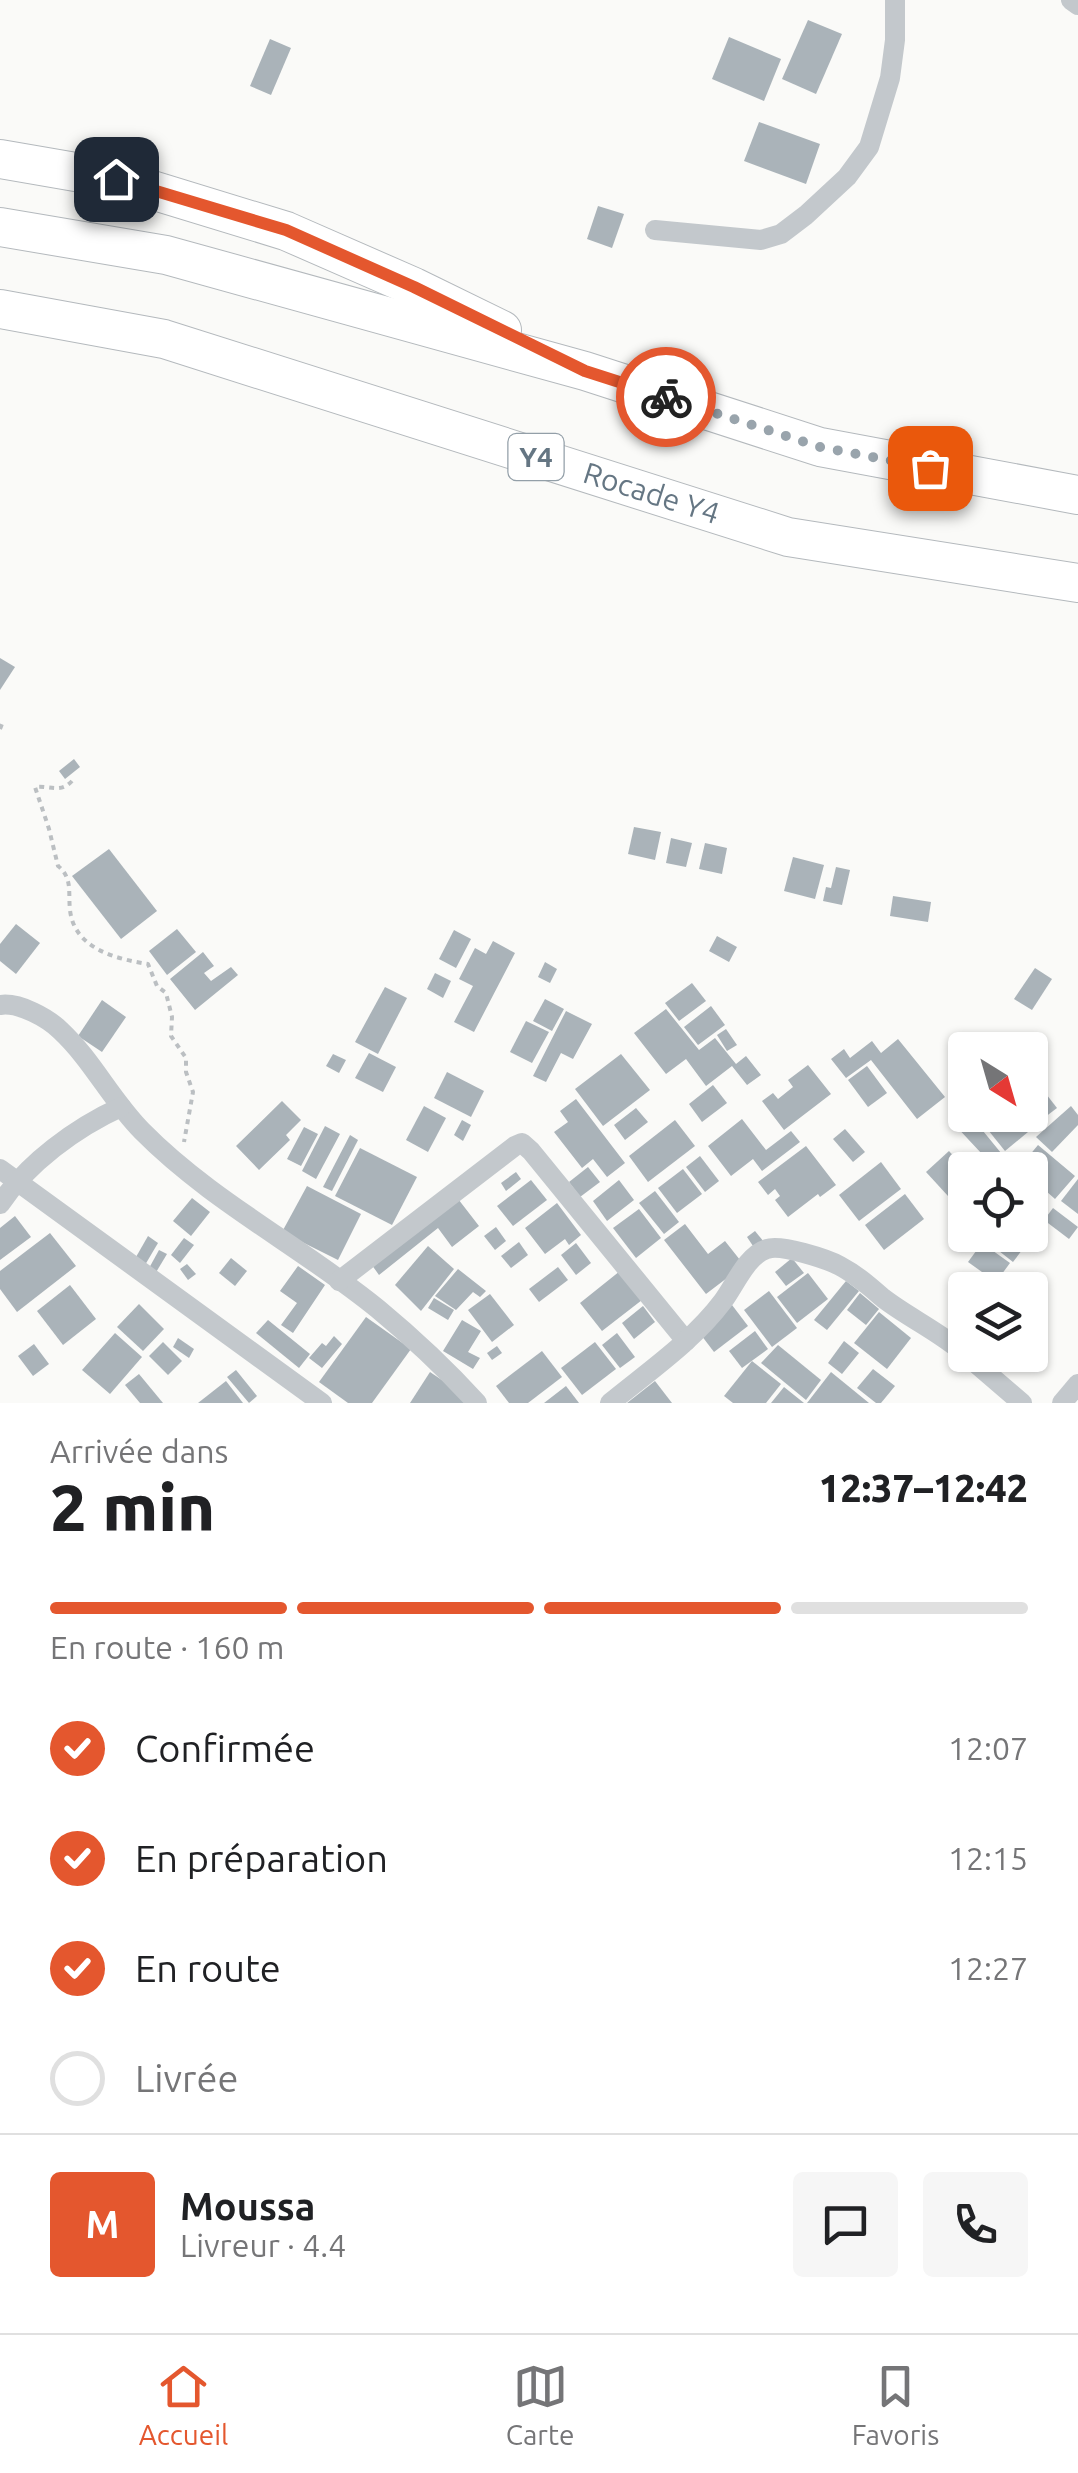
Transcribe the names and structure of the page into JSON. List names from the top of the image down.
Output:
{
  "streets": {
    "highway": ["Y4", "Rocade Y4"]
  },
  "north": "bottom right",
  "page": {
    "heading": ["2 min", "Arrivée dans", "12:37–12:42"],
    "panel": ["Moussa", "Livreur · 4.4"],
    "bar": "En route · 160 m",
    "list": [
      ["Confirmée", "12:07"],
      ["En préparation", "12:15"],
      ["En route", "12:27"],
      "Livrée"
    ],
    "round": "M",
    "tabs": ["Accueil", "Carte", "Favoris"]
  }
}
